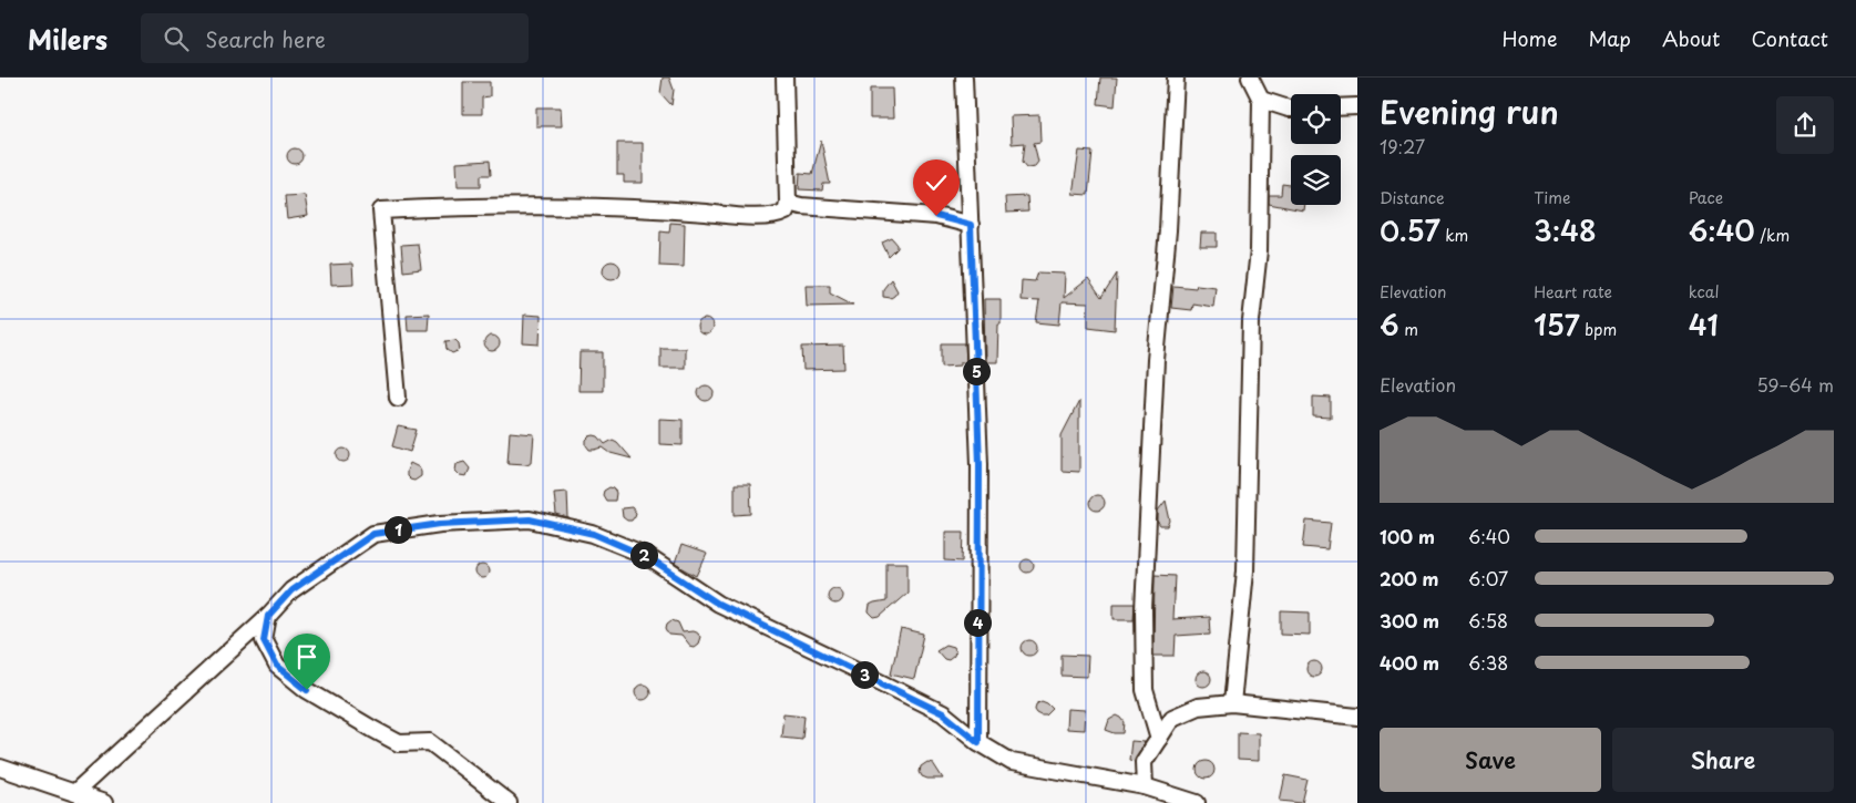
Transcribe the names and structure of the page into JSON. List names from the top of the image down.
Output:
{
  "page": {
    "header": "Milers",
    "search": "Search here",
    "nav": [
      "Home",
      "Map",
      "About",
      "Contact"
    ],
    "heading": ["Evening run", "19:27"],
    "stats": [
      ["Distance", "0.57 km"],
      ["Time", "3:48"],
      ["Pace", "6:40 /km"],
      ["Elevation", "6 m"],
      ["Heart rate", "157 bpm"],
      ["kcal", "41"]
    ],
    "pins": [
      "5",
      "1",
      "2",
      "4",
      "3"
    ],
    "chart": ["Elevation", "59–64 m"],
    "list": [
      {
        "name": "100 m",
        "note": "6:40"
      },
      {
        "name": "200 m",
        "note": "6:07"
      },
      {
        "name": "300 m",
        "note": "6:58"
      },
      {
        "name": "400 m",
        "note": "6:38"
      }
    ],
    "buttons": ["Save", "Share"]
  }
}
